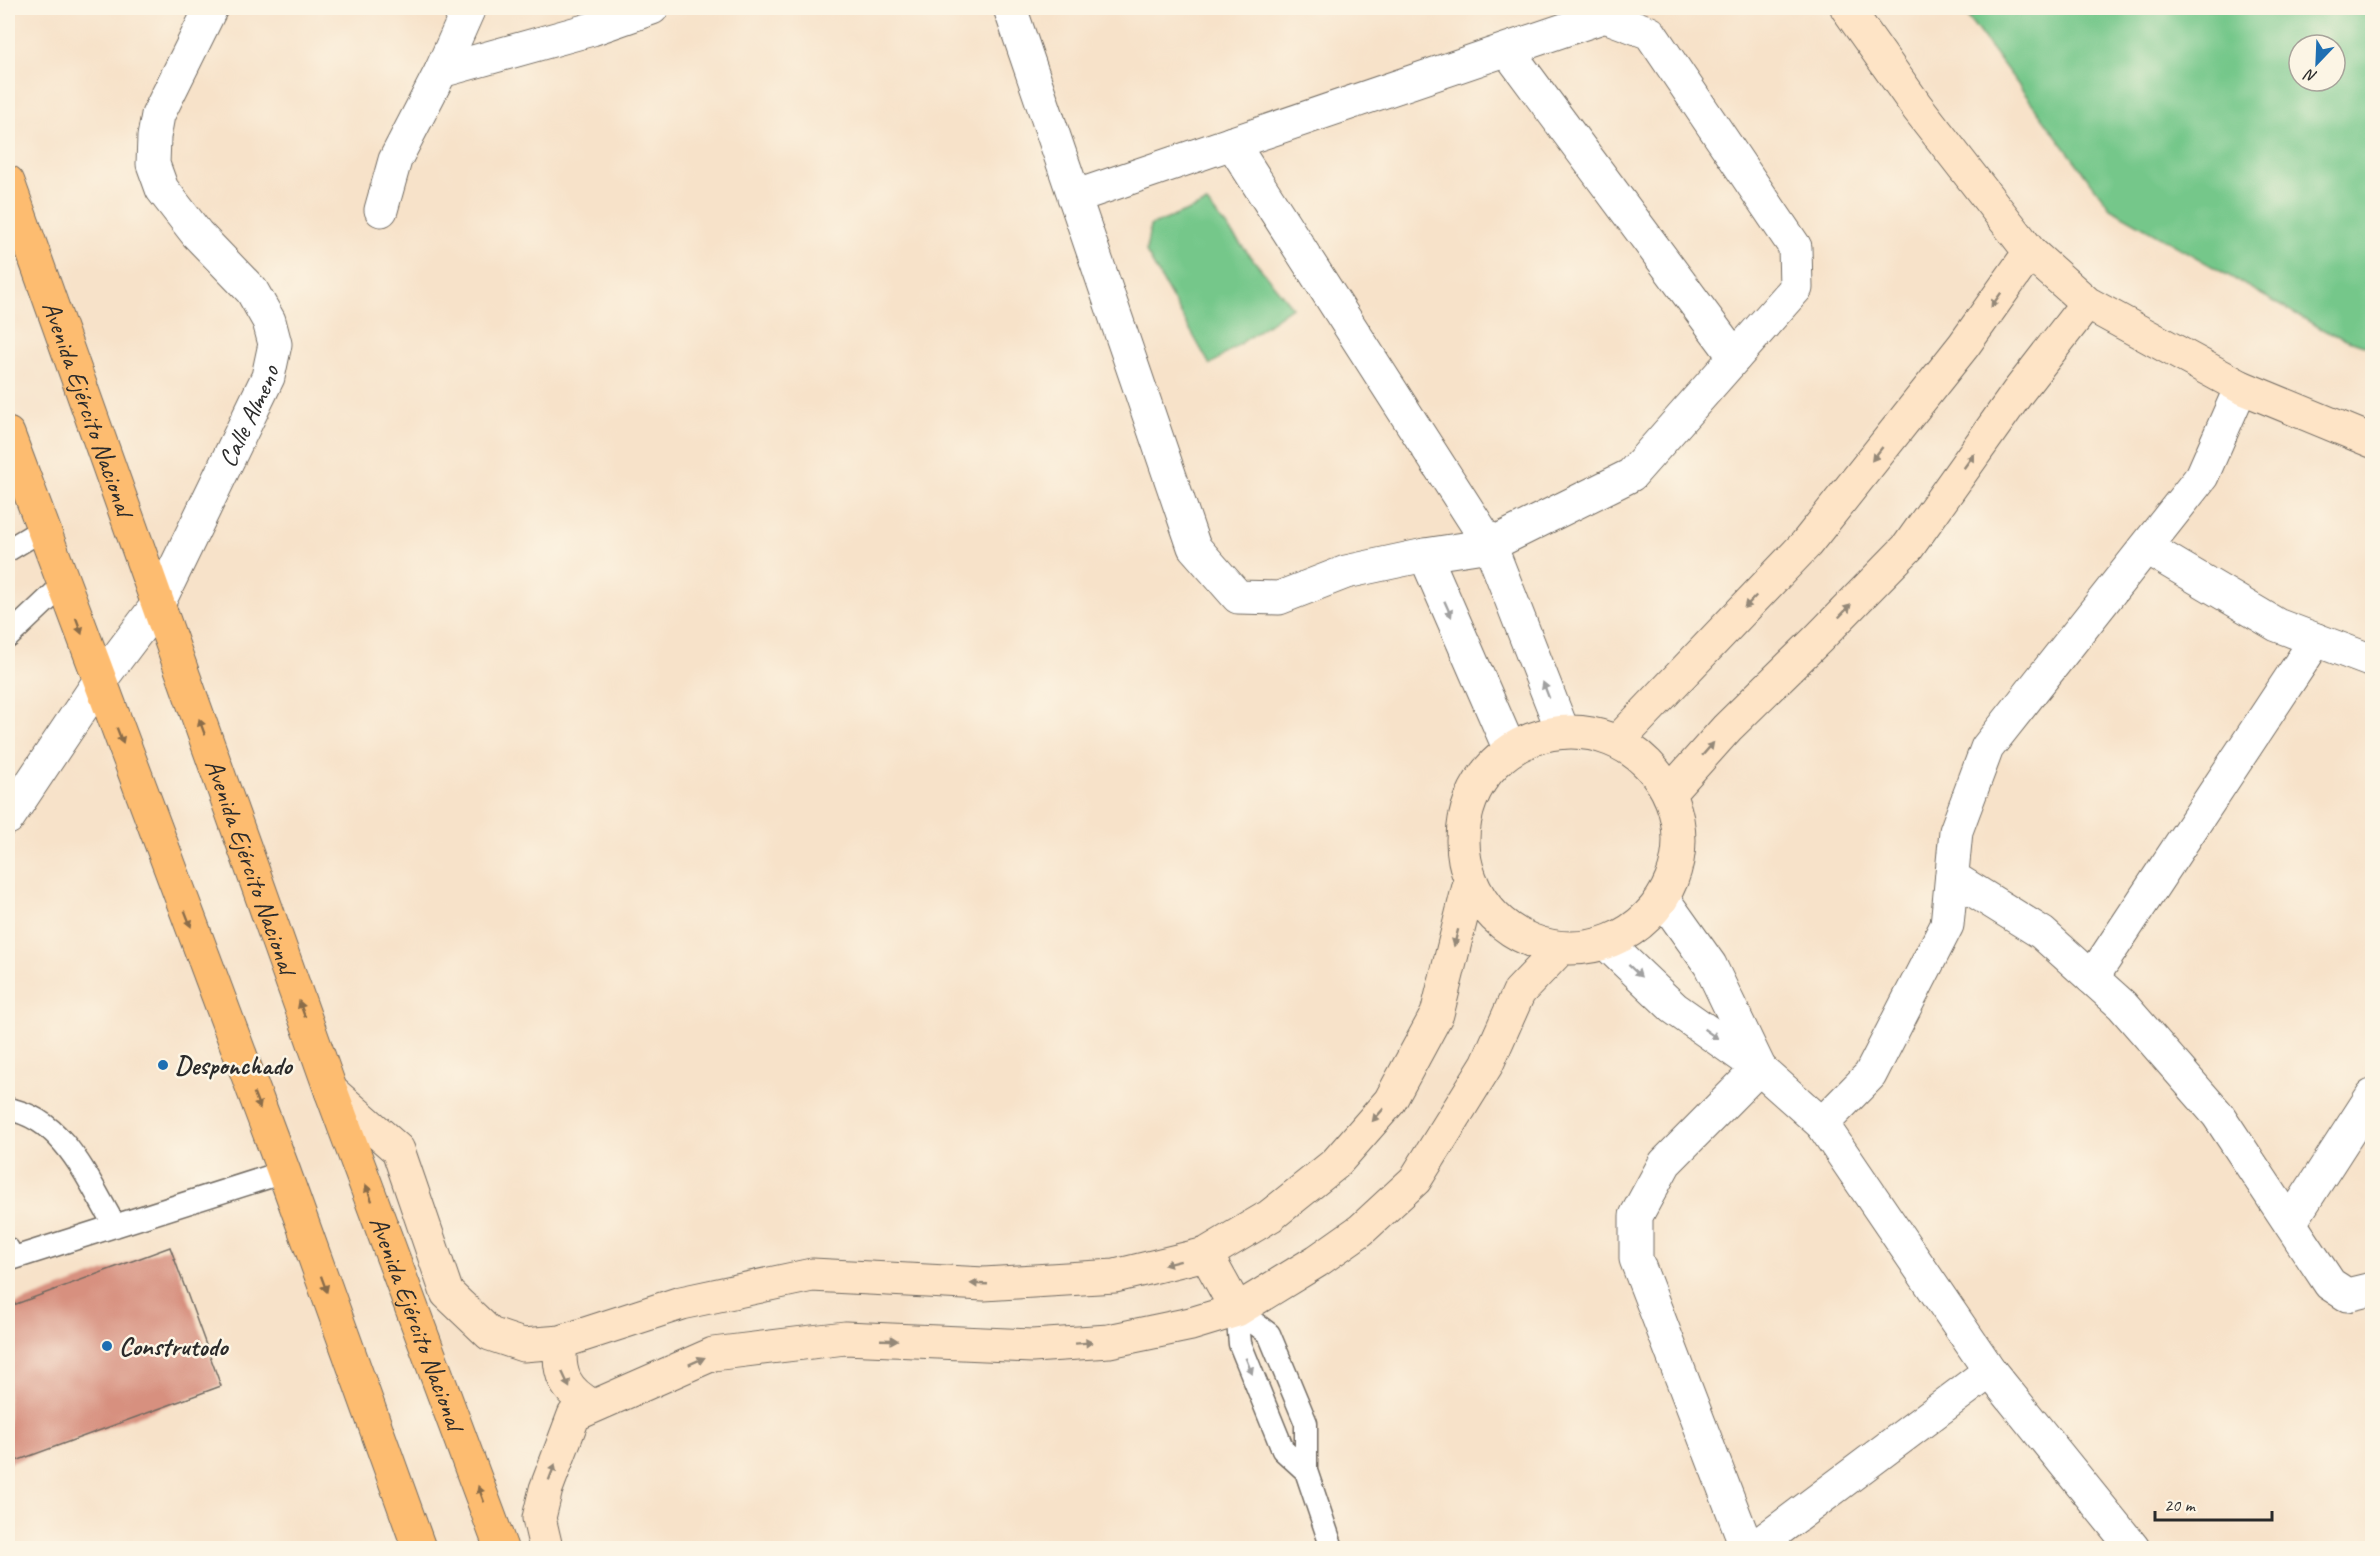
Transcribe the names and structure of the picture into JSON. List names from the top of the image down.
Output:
{
  "streets": {
    "main road": ["Avenida Ejército Nacional"],
    "street": ["Calle Almeno"]
  },
  "crossings": [
    ["Avenida Ejército Nacional", "Calle Almeno"]
  ],
  "places": ["Desponchado", "Construtodo"],
  "scale_bar": "20 m",
  "north": "bottom left"
}
